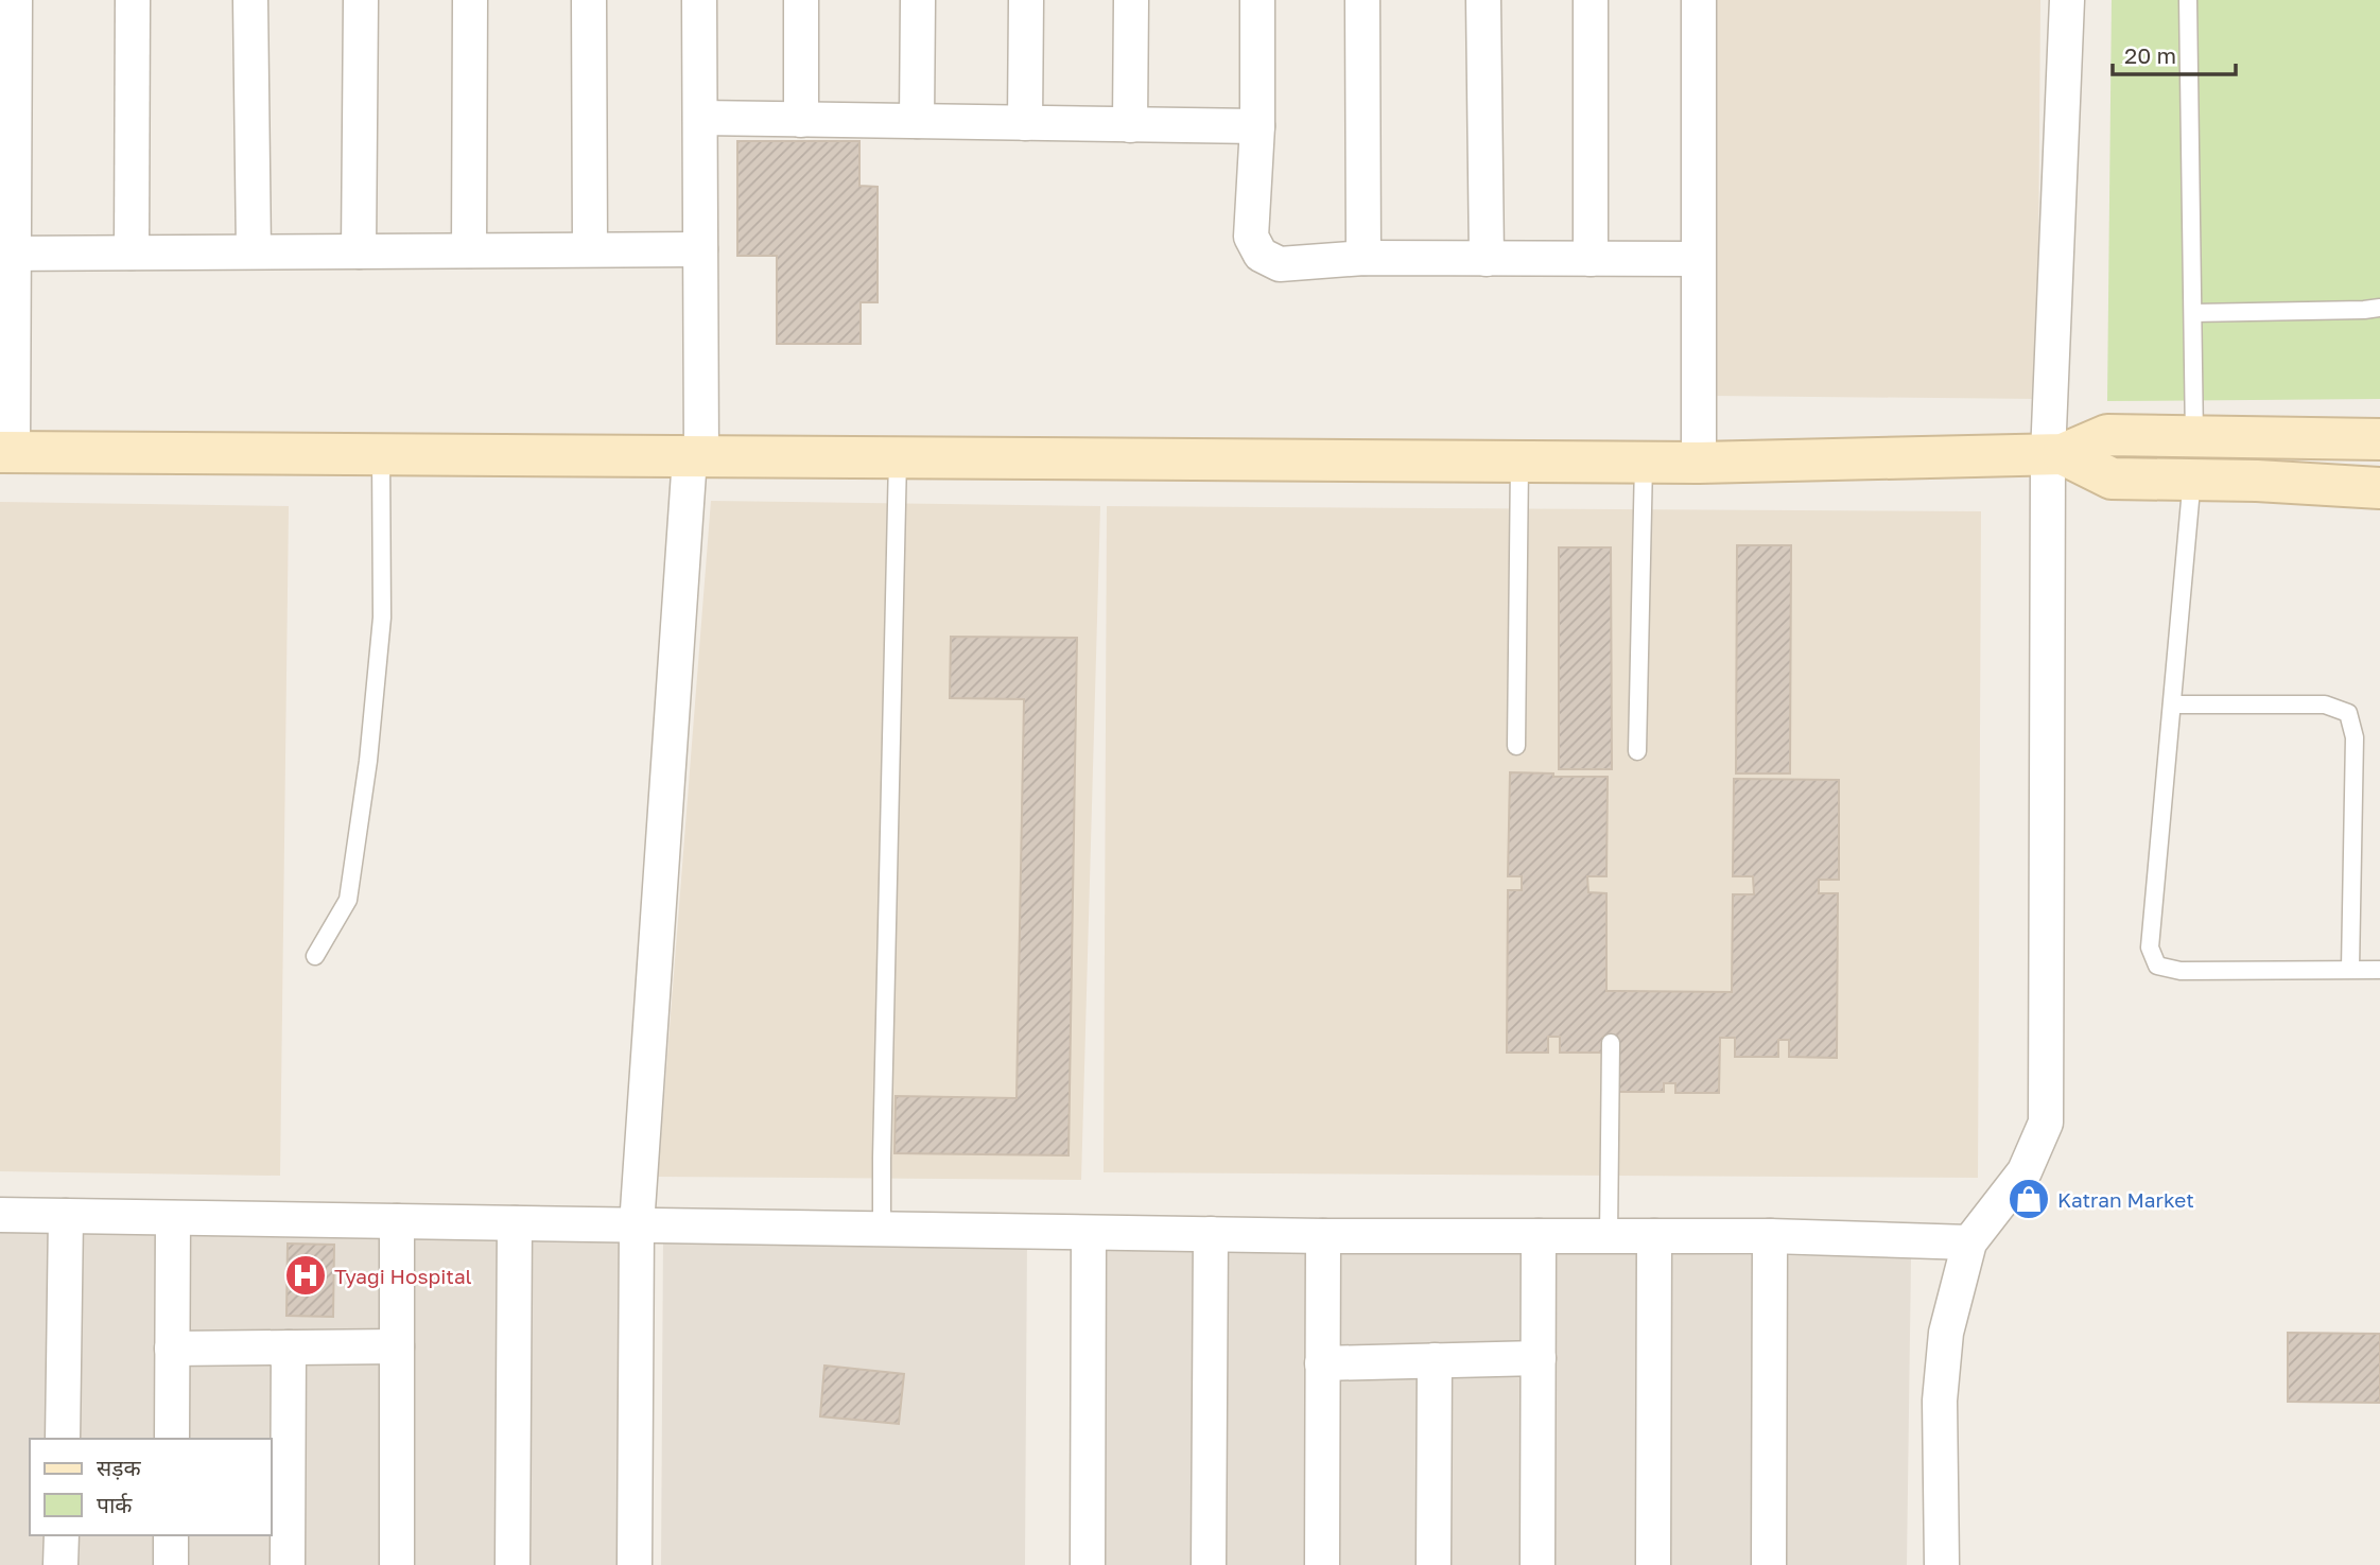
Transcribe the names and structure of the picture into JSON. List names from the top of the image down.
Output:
{
  "places": {
    "shop": ["Katran Market"],
    "hospital": ["Tyagi Hospital"]
  },
  "legend": ["सड़क", "पार्क"],
  "scale_bar": "20 m"
}
